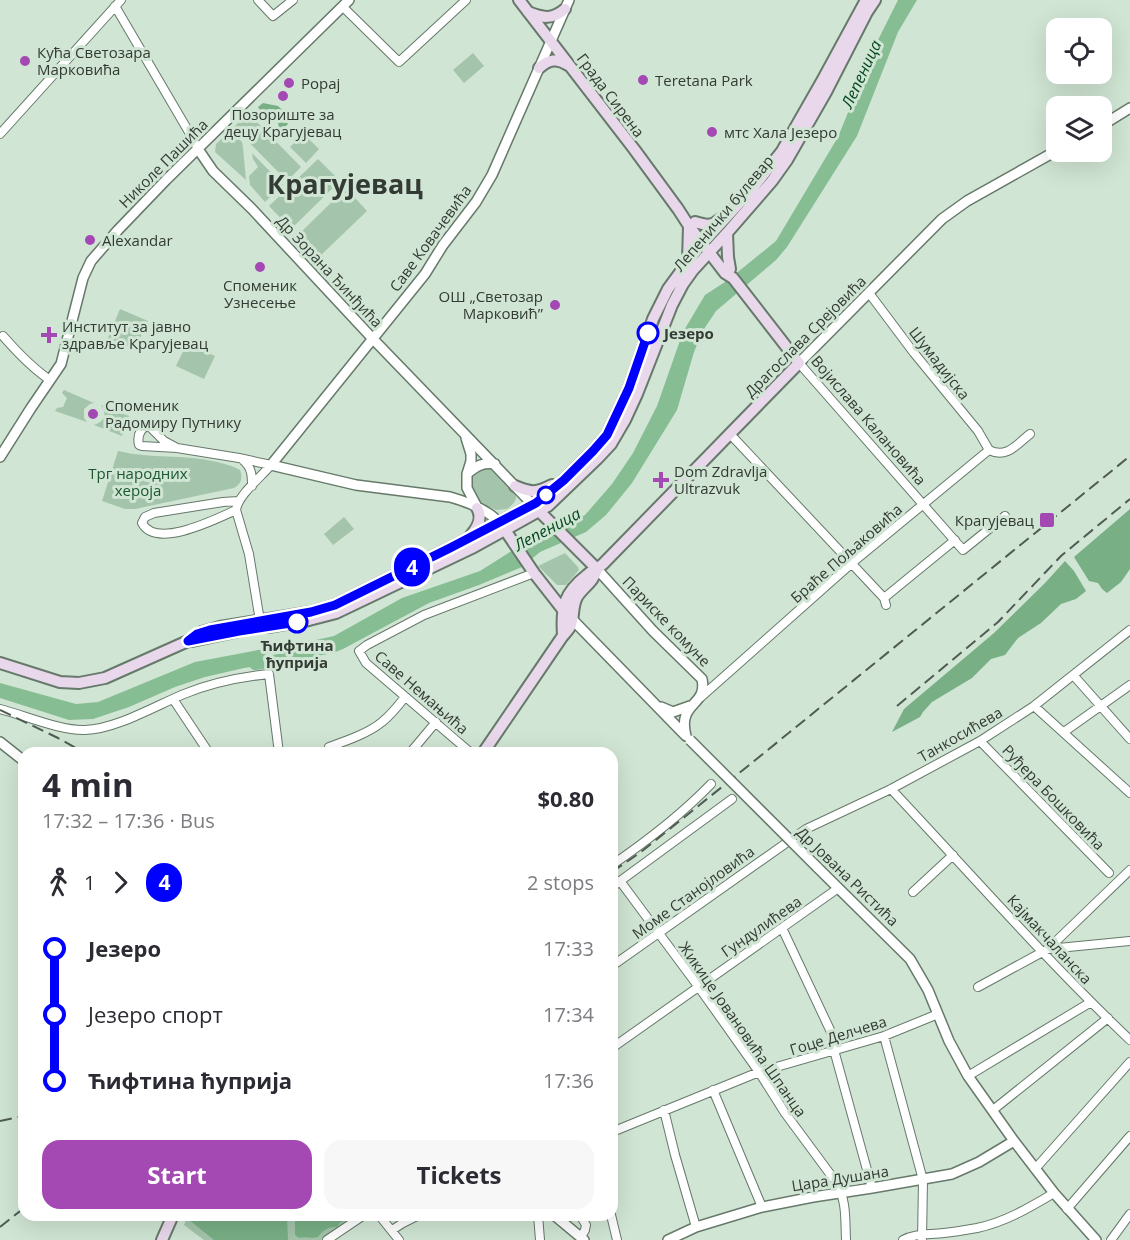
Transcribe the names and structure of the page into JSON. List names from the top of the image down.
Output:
{
  "streets": {
    "main road": [
      "Града Сирена",
      "Лепенички булевар",
      "Драгослава Срејовића",
      "Војислава Калановића",
      "Др Јована Ристића"
    ],
    "street": [
      "Николе Пашића",
      "Саве Ковачевића",
      "Др Зорана Ђинђића",
      "Шумадијска",
      "Браће Пољаковића",
      "Париске комуне",
      "Саве Немањића",
      "Танкосићева",
      "Руђера Бошковића",
      "Моме Станојловића",
      "Гундулићева",
      "Кајмакчаланска",
      "Жикице Јовановића Шпанца",
      "Гоце Делчева",
      "Цара Душана"
    ]
  },
  "crossings": [
    ["Града Сирена", "Лепенички булевар"],
    ["Града Сирена", "Саве Ковачевића"],
    ["Града Сирена", "Војислава Калановића"],
    ["Николе Пашића", "Др Зорана Ђинђића"],
    ["Лепенички булевар", "Др Зорана Ђинђића"],
    ["Лепенички булевар", "Војислава Калановића"],
    ["Лепенички булевар", "Др Јована Ристића"],
    ["Саве Ковачевића", "Др Зорана Ђинђића"],
    ["Драгослава Срејовића", "Шумадијска"],
    ["Драгослава Срејовића", "Војислава Калановића"],
    ["Драгослава Срејовића", "Париске комуне"],
    ["Драгослава Срејовића", "Др Јована Ристића"],
    ["Шумадијска", "Браће Пољаковића"],
    ["Војислава Калановића", "Браће Пољаковића"],
    ["Браће Пољаковића", "Париске комуне"],
    ["Саве Немањића", "Др Јована Ристића"],
    ["Танкосићева", "Руђера Бошковића"],
    ["Танкосићева", "Моме Станојловића"],
    ["Танкосићева", "Кајмакчаланска"],
    ["Др Јована Ристића", "Гундулићева"],
    ["Др Јована Ристића", "Гоце Делчева"],
    ["Др Јована Ристића", "Цара Душана"],
    ["Моме Станојловића", "Жикице Јовановића Шпанца"],
    ["Гундулићева", "Жикице Јовановића Шпанца"],
    ["Жикице Јовановића Шпанца", "Гоце Делчева"],
    ["Жикице Јовановића Шпанца", "Цара Душана"]
  ],
  "districts": ["Крагујевац"],
  "water": ["Лепеница"],
  "parks": ["Трг народних хероја"],
  "places": {
    "other": [
      "Кућа Светозара Марковића",
      "Teretana Park",
      "Popaj",
      "Позориште за децу Крагујевац",
      "мтс Хала Језеро",
      "Alexandar",
      "Споменик Узнесење",
      "ОШ „Светозар Марковић”",
      "Језеро",
      "Споменик Радомиру Путнику",
      "Ћифтина ћуприја"
    ],
    "health": ["Институт за јавно здравље Крагујевац", "Dom Zdravlja Ultrazvuk"],
    "transit": ["Крагујевац"]
  },
  "lines": ["bus line 4"],
  "page": {
    "on_map": "4",
    "heading": ["4 min", "17:32 – 17:36 · Bus", "$0.80"],
    "legs": ["1", "4", "2 stops"],
    "list": [
      {
        "name": "Језеро",
        "value": "17:33"
      },
      {
        "name": "Језеро спорт",
        "value": "17:34"
      },
      {
        "name": "Ћифтина ћуприја",
        "value": "17:36"
      }
    ],
    "buttons": ["Start", "Tickets"]
  }
}
